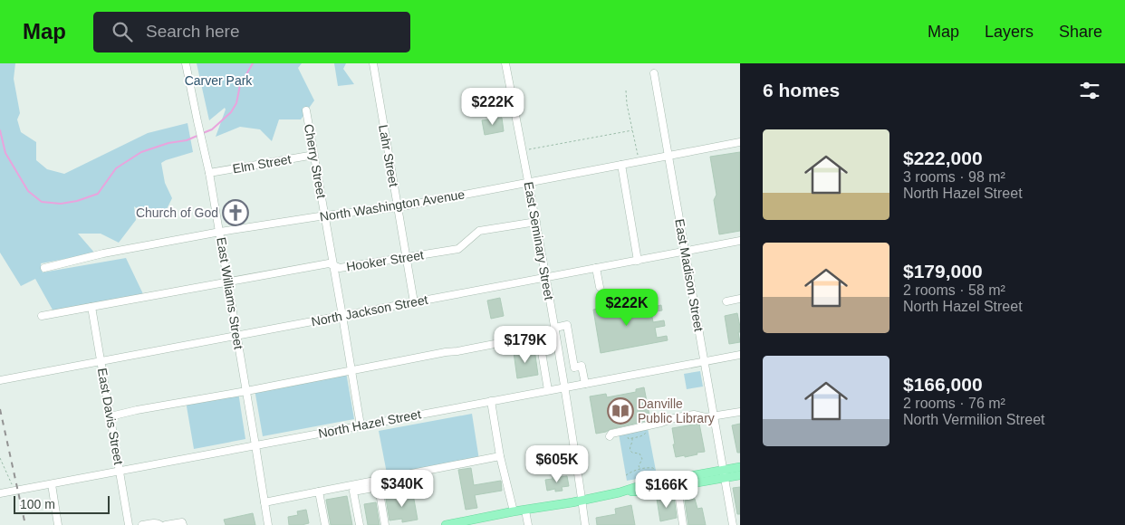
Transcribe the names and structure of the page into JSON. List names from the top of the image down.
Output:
{
  "streets": {
    "street": [
      "Lahr Street",
      "Cherry Street",
      "Elm Street",
      "North Washington Avenue",
      "East Seminary Street",
      "Hooker Street",
      "East Madison Street",
      "East Williams Street",
      "North Jackson Street",
      "East Davis Street",
      "North Hazel Street"
    ]
  },
  "crossings": [
    ["Lahr Street", "North Washington Avenue"],
    ["Lahr Street", "Hooker Street"],
    ["Lahr Street", "North Jackson Street"],
    ["Cherry Street", "Elm Street"],
    ["Cherry Street", "North Washington Avenue"],
    ["Cherry Street", "Hooker Street"],
    ["Cherry Street", "North Jackson Street"],
    ["Cherry Street", "North Hazel Street"],
    ["Elm Street", "East Williams Street"],
    ["North Washington Avenue", "East Seminary Street"],
    ["North Washington Avenue", "East Madison Street"],
    ["North Washington Avenue", "East Williams Street"],
    ["East Seminary Street", "Hooker Street"],
    ["East Seminary Street", "North Jackson Street"],
    ["East Seminary Street", "North Hazel Street"],
    ["Hooker Street", "East Williams Street"],
    ["Hooker Street", "East Davis Street"],
    ["East Madison Street", "North Jackson Street"],
    ["East Madison Street", "North Hazel Street"],
    ["East Williams Street", "North Jackson Street"],
    ["East Williams Street", "North Hazel Street"],
    ["North Jackson Street", "East Davis Street"],
    ["East Davis Street", "North Hazel Street"]
  ],
  "parks": ["Carver Park"],
  "places": {
    "church": ["Church of God"],
    "library": ["Danville Public Library"]
  },
  "scale_bar": "100 m",
  "page": {
    "header": "Map",
    "search": "Search here",
    "nav": ["Map", "Layers", "Share"],
    "heading": "6 homes",
    "price": [
      "$222K",
      "$222K",
      "$179K",
      "$605K",
      "$340K",
      "$166K"
    ],
    "list": [
      {
        "name": "$222,000",
        "note": "3 rooms · 98 m² · North Hazel Street"
      },
      {
        "name": "$179,000",
        "note": "2 rooms · 58 m² · North Hazel Street"
      },
      {
        "name": "$166,000",
        "note": "2 rooms · 76 m² · North Vermilion Street"
      }
    ],
    "scale": "100 m"
  }
}
